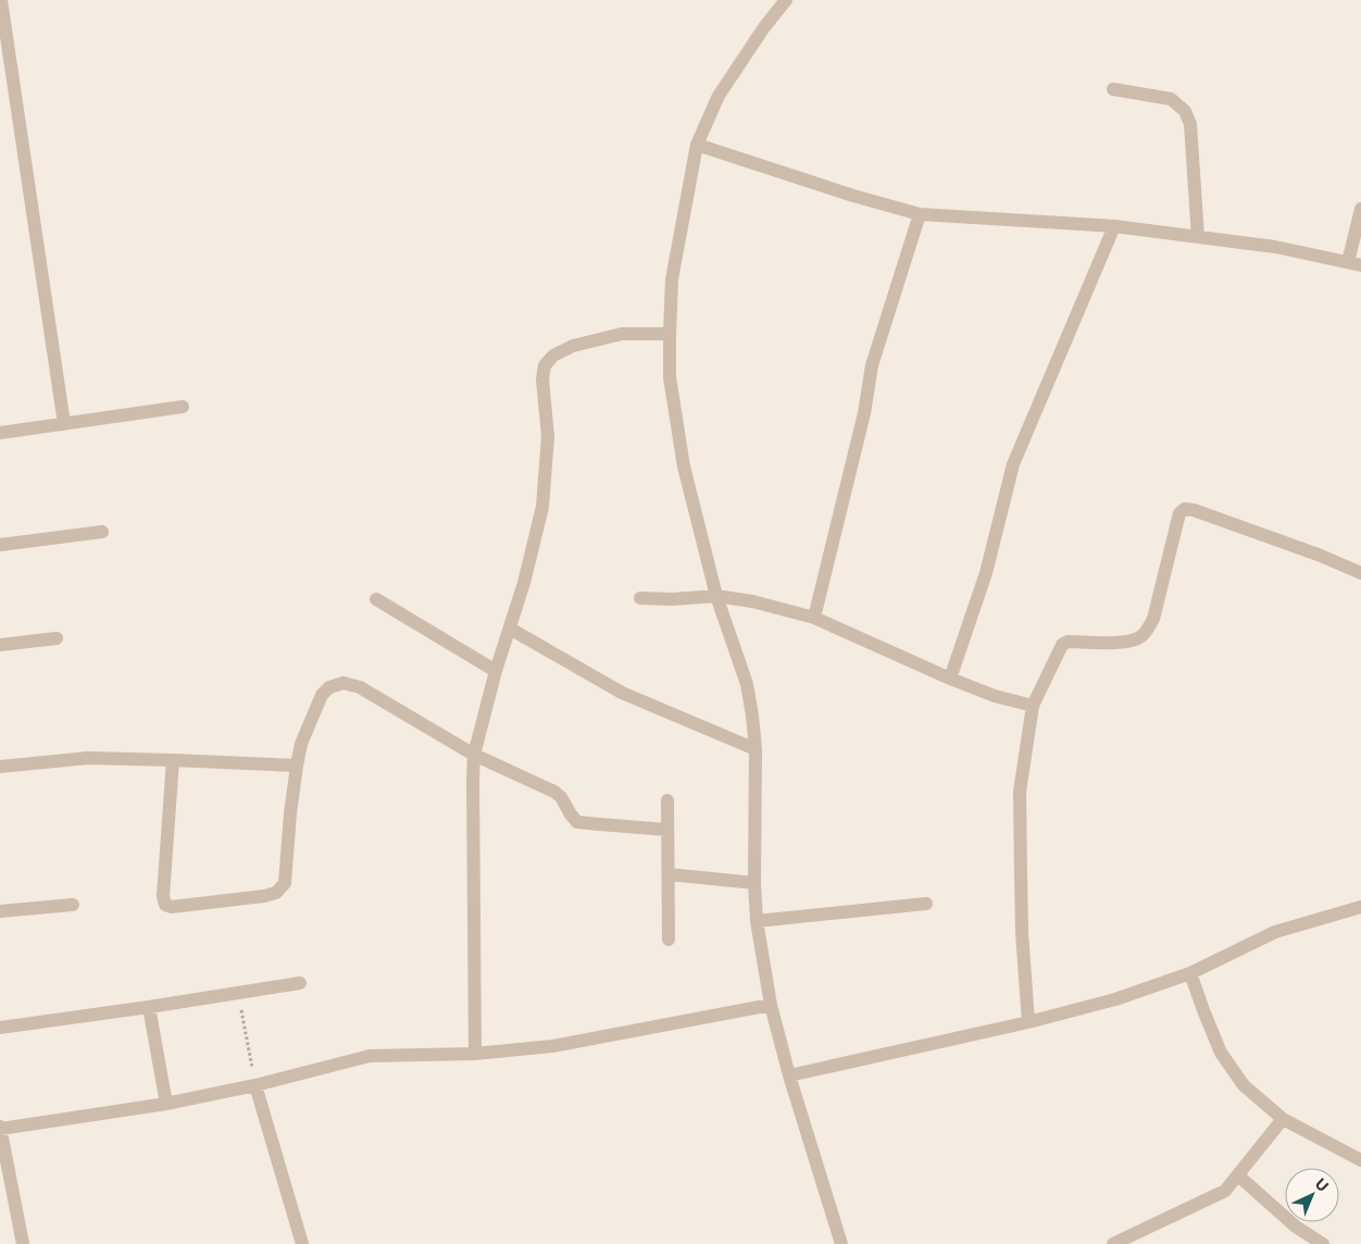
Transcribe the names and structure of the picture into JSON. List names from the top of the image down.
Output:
{
  "north": "top right"
}
